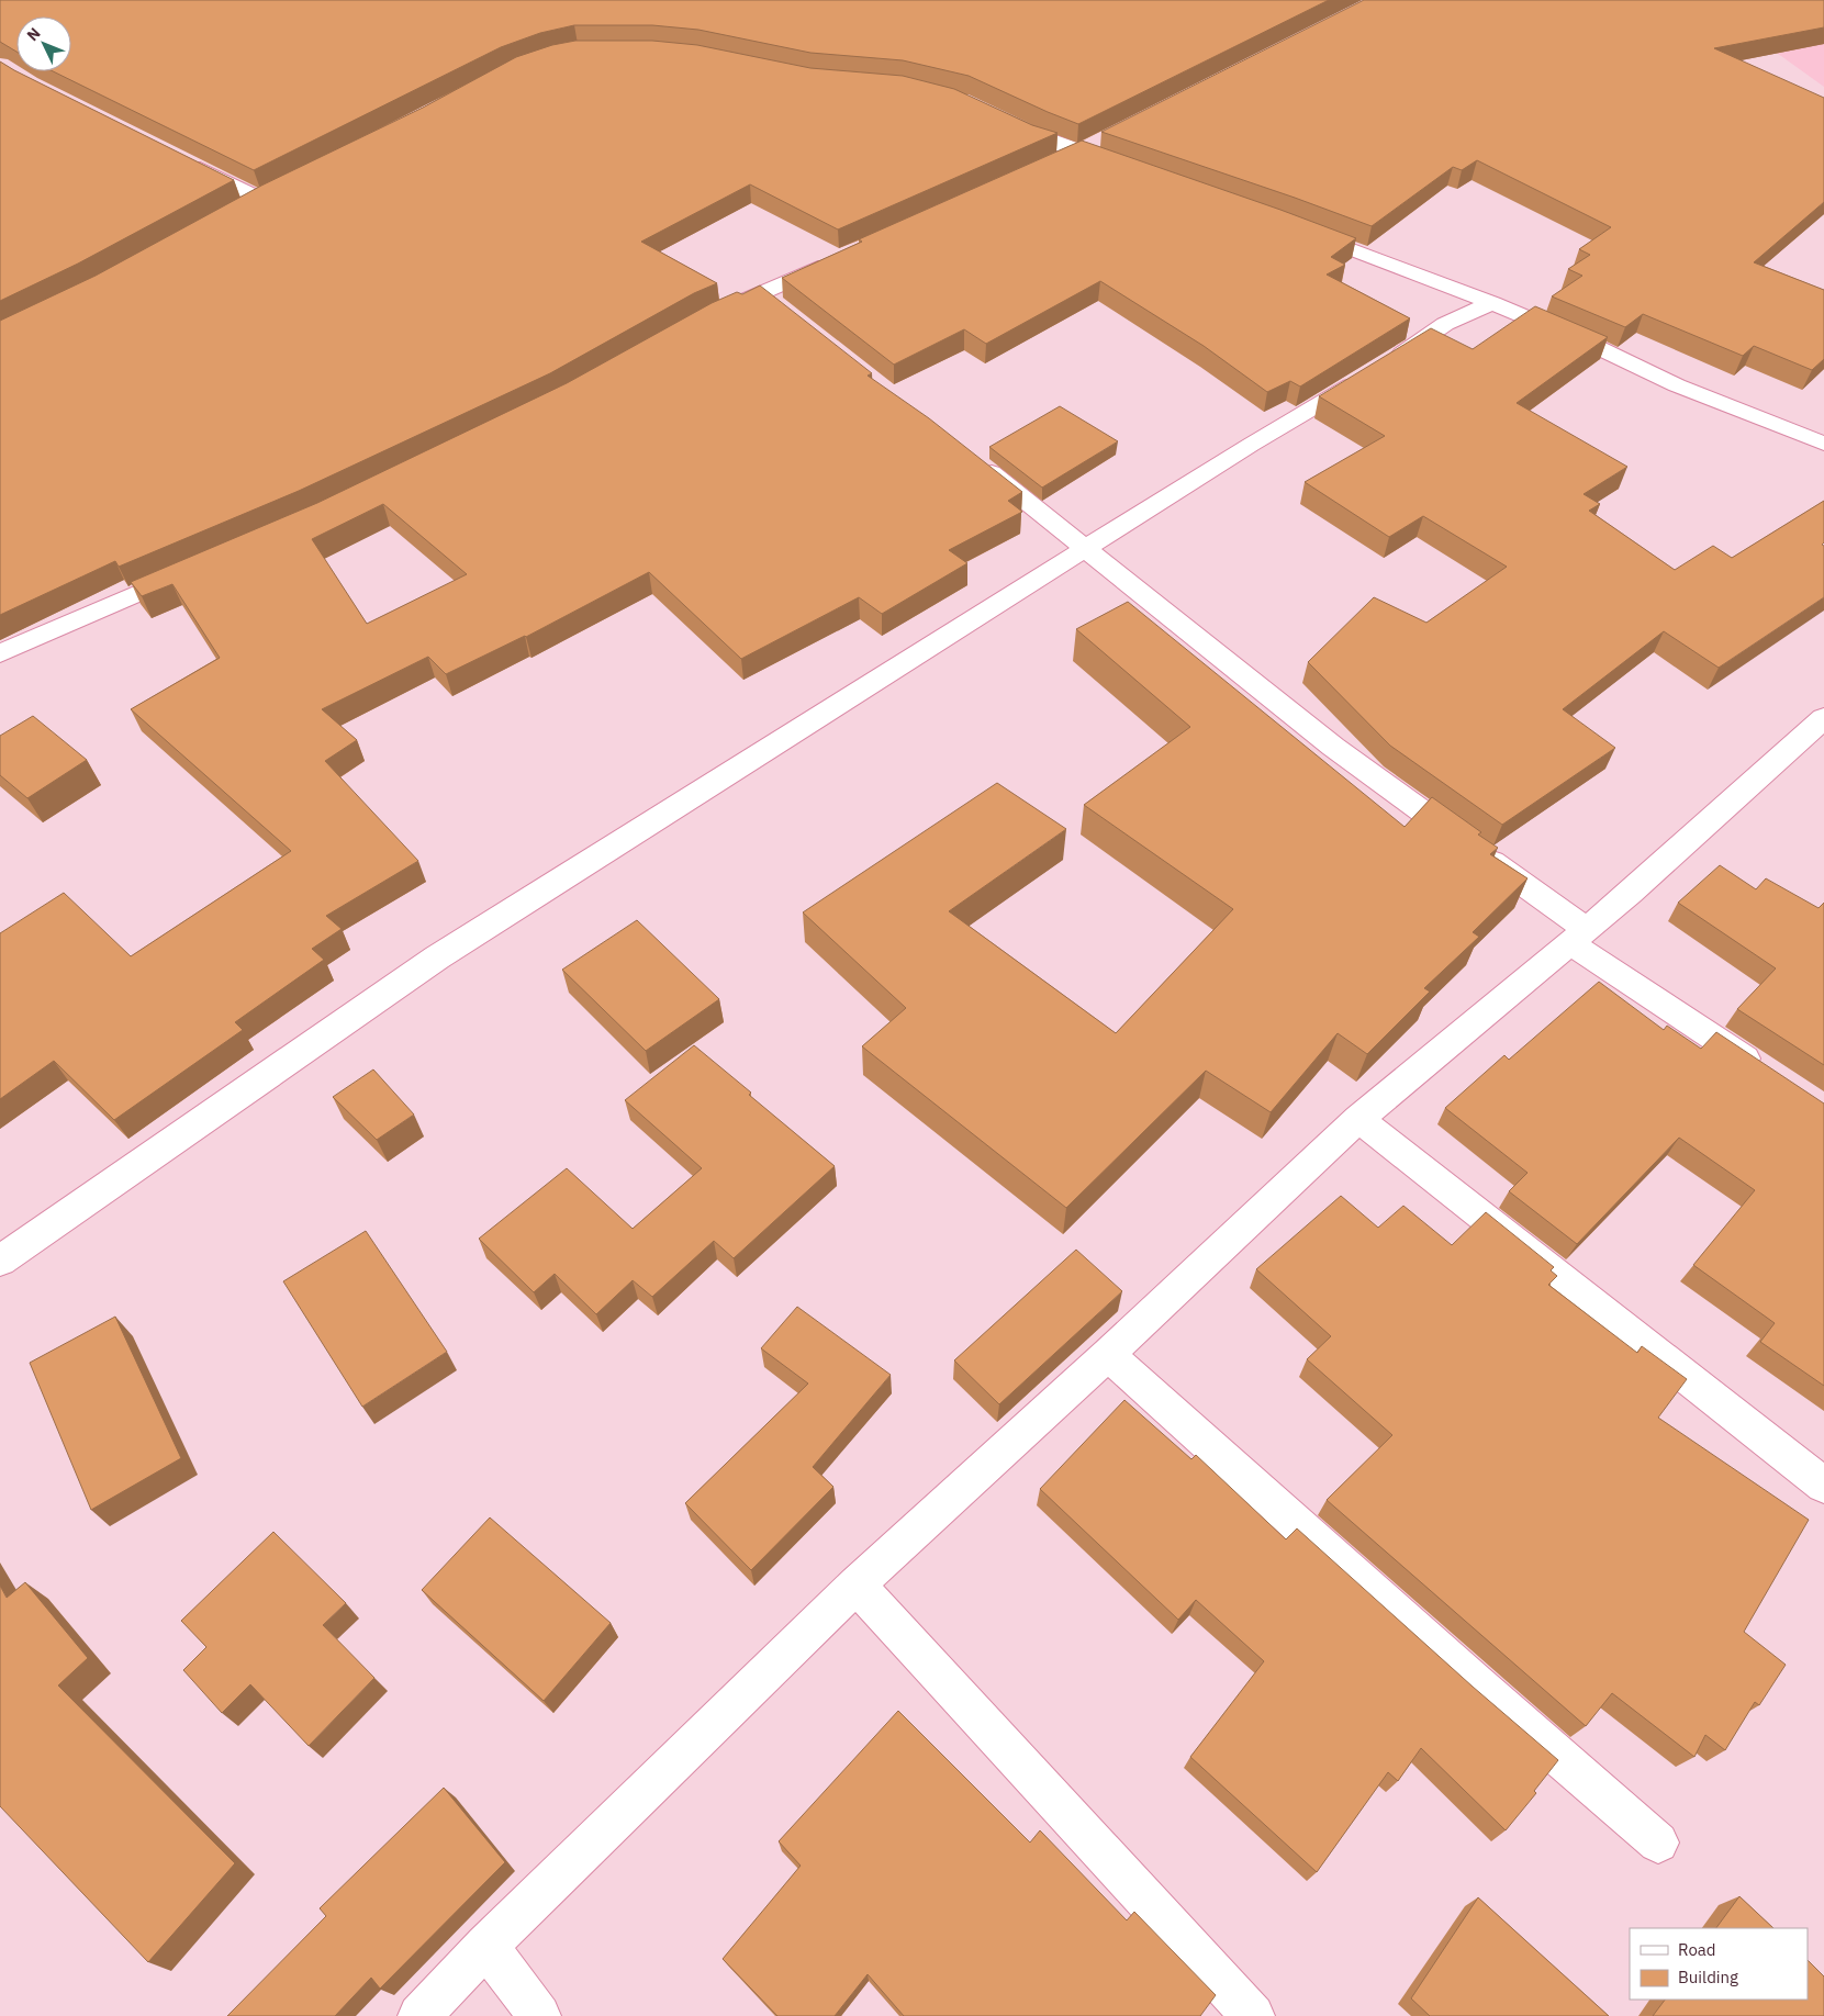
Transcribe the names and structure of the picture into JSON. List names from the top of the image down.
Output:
{
  "legend": ["Road", "Building"],
  "north": "top left"
}
